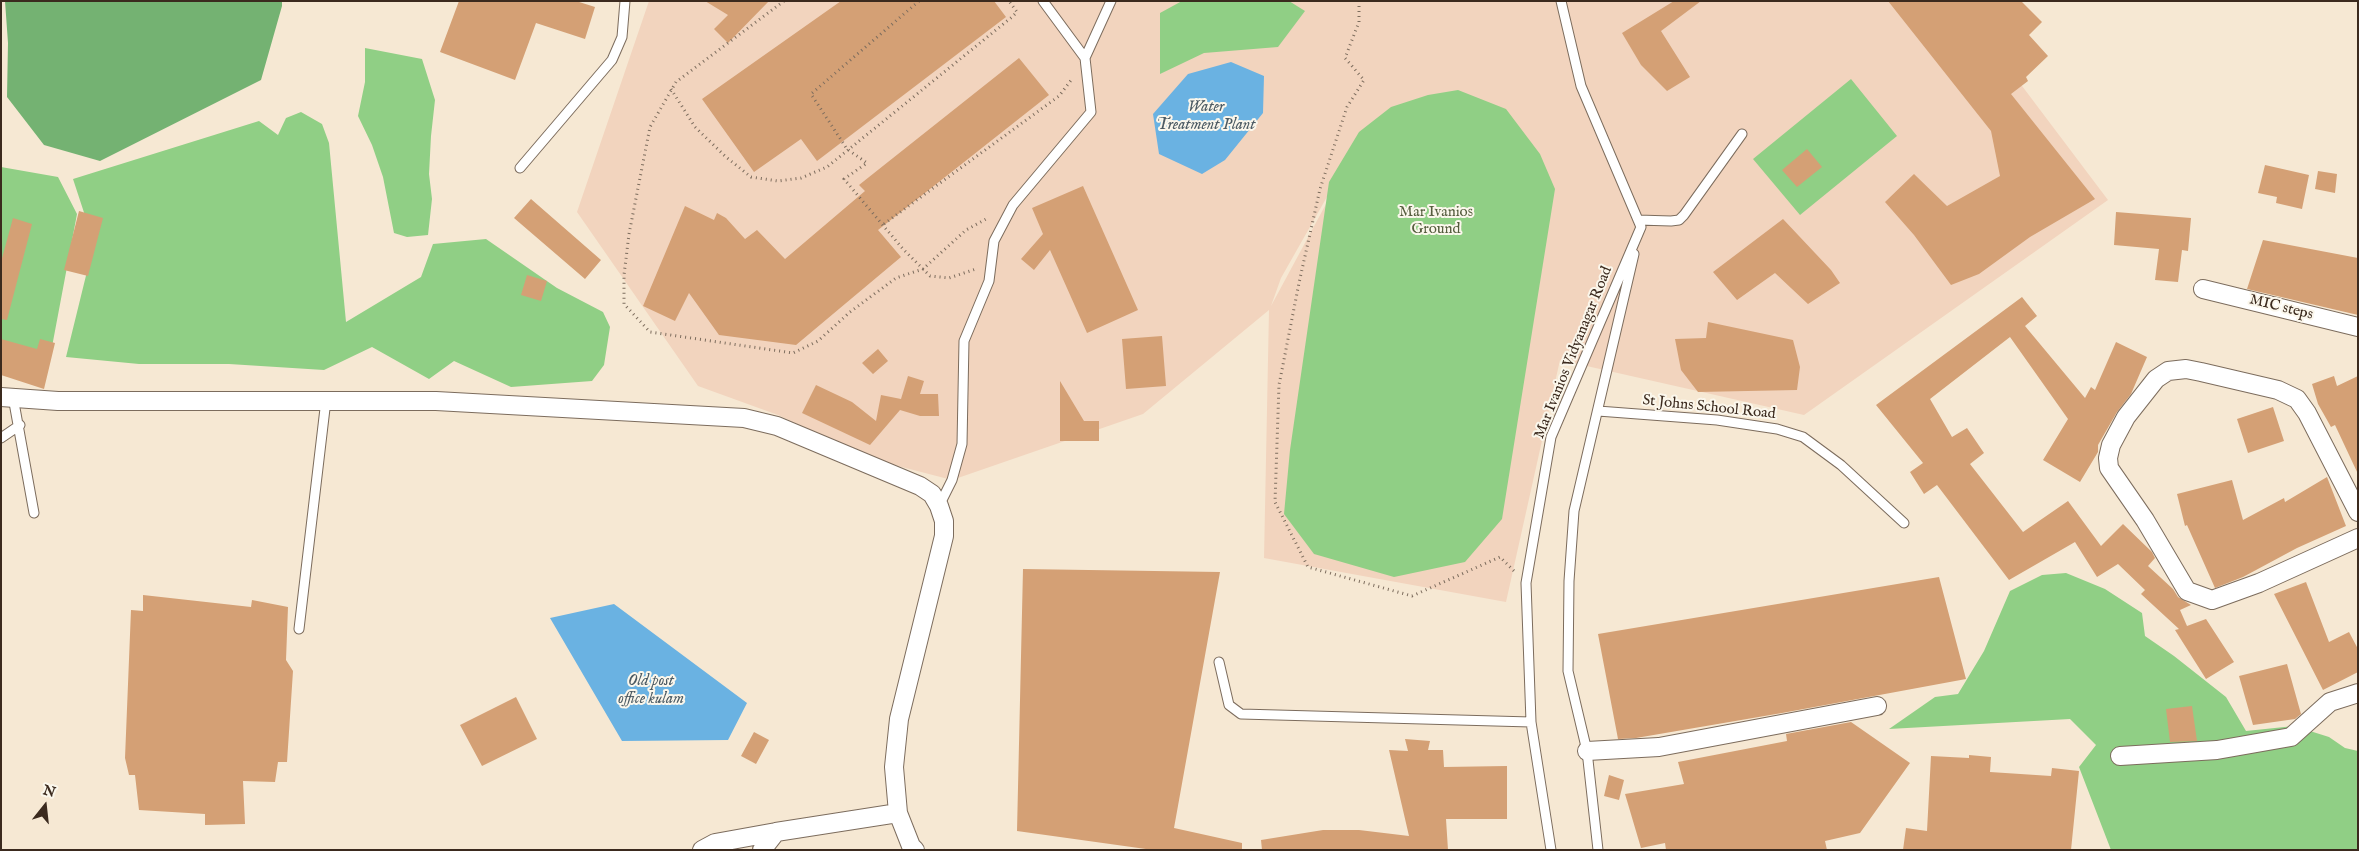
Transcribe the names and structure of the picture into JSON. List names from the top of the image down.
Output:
{
  "streets": {
    "street": ["MIC steps"],
    "lane": ["Mar Ivanios Vidyanagar Road", "St Johns School Road"]
  },
  "water": ["Water Treatment Plant", "Old post office kulam"],
  "parks": ["Mar Ivanios Ground"],
  "north": "top"
}
